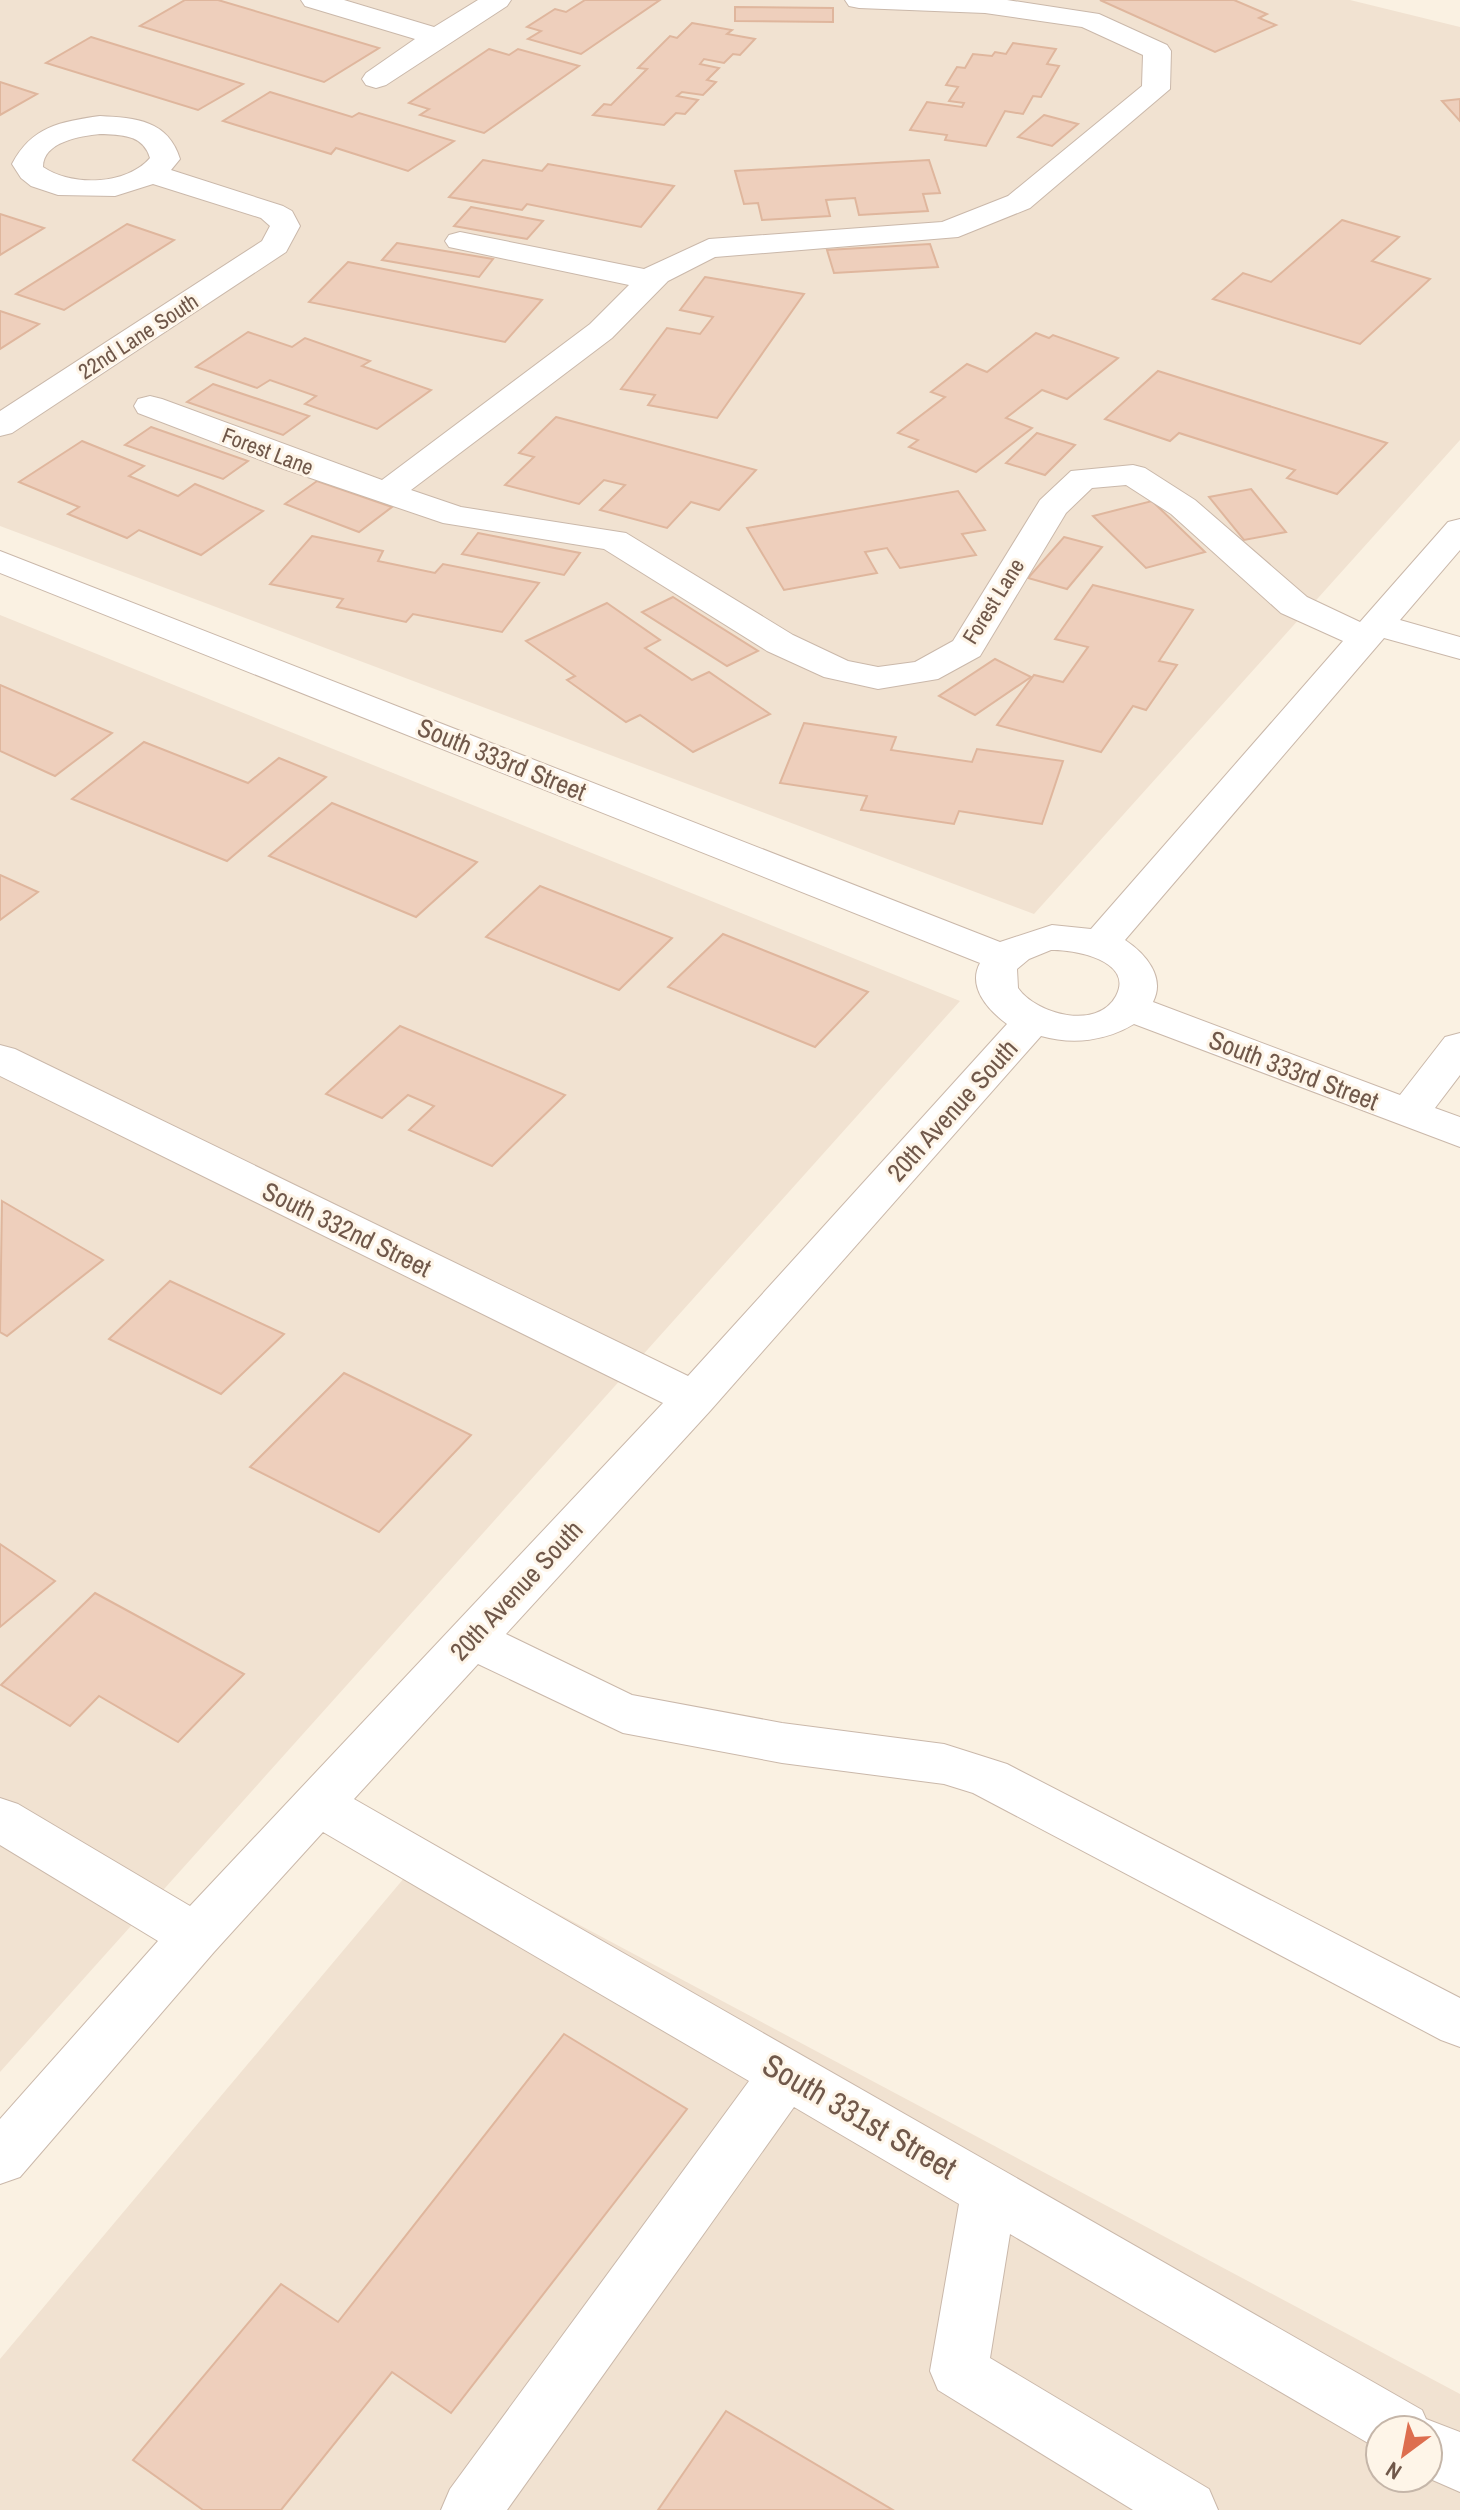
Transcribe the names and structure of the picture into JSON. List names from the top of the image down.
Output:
{
  "streets": {
    "street": [
      "22nd Lane South",
      "Forest Lane",
      "South 333rd Street",
      "20th Avenue South",
      "South 332nd Street",
      "South 331st Street"
    ]
  },
  "crossings": [
    ["South 333rd Street", "20th Avenue South"],
    ["20th Avenue South", "South 332nd Street"],
    ["20th Avenue South", "South 331st Street"]
  ],
  "north": "bottom left"
}
